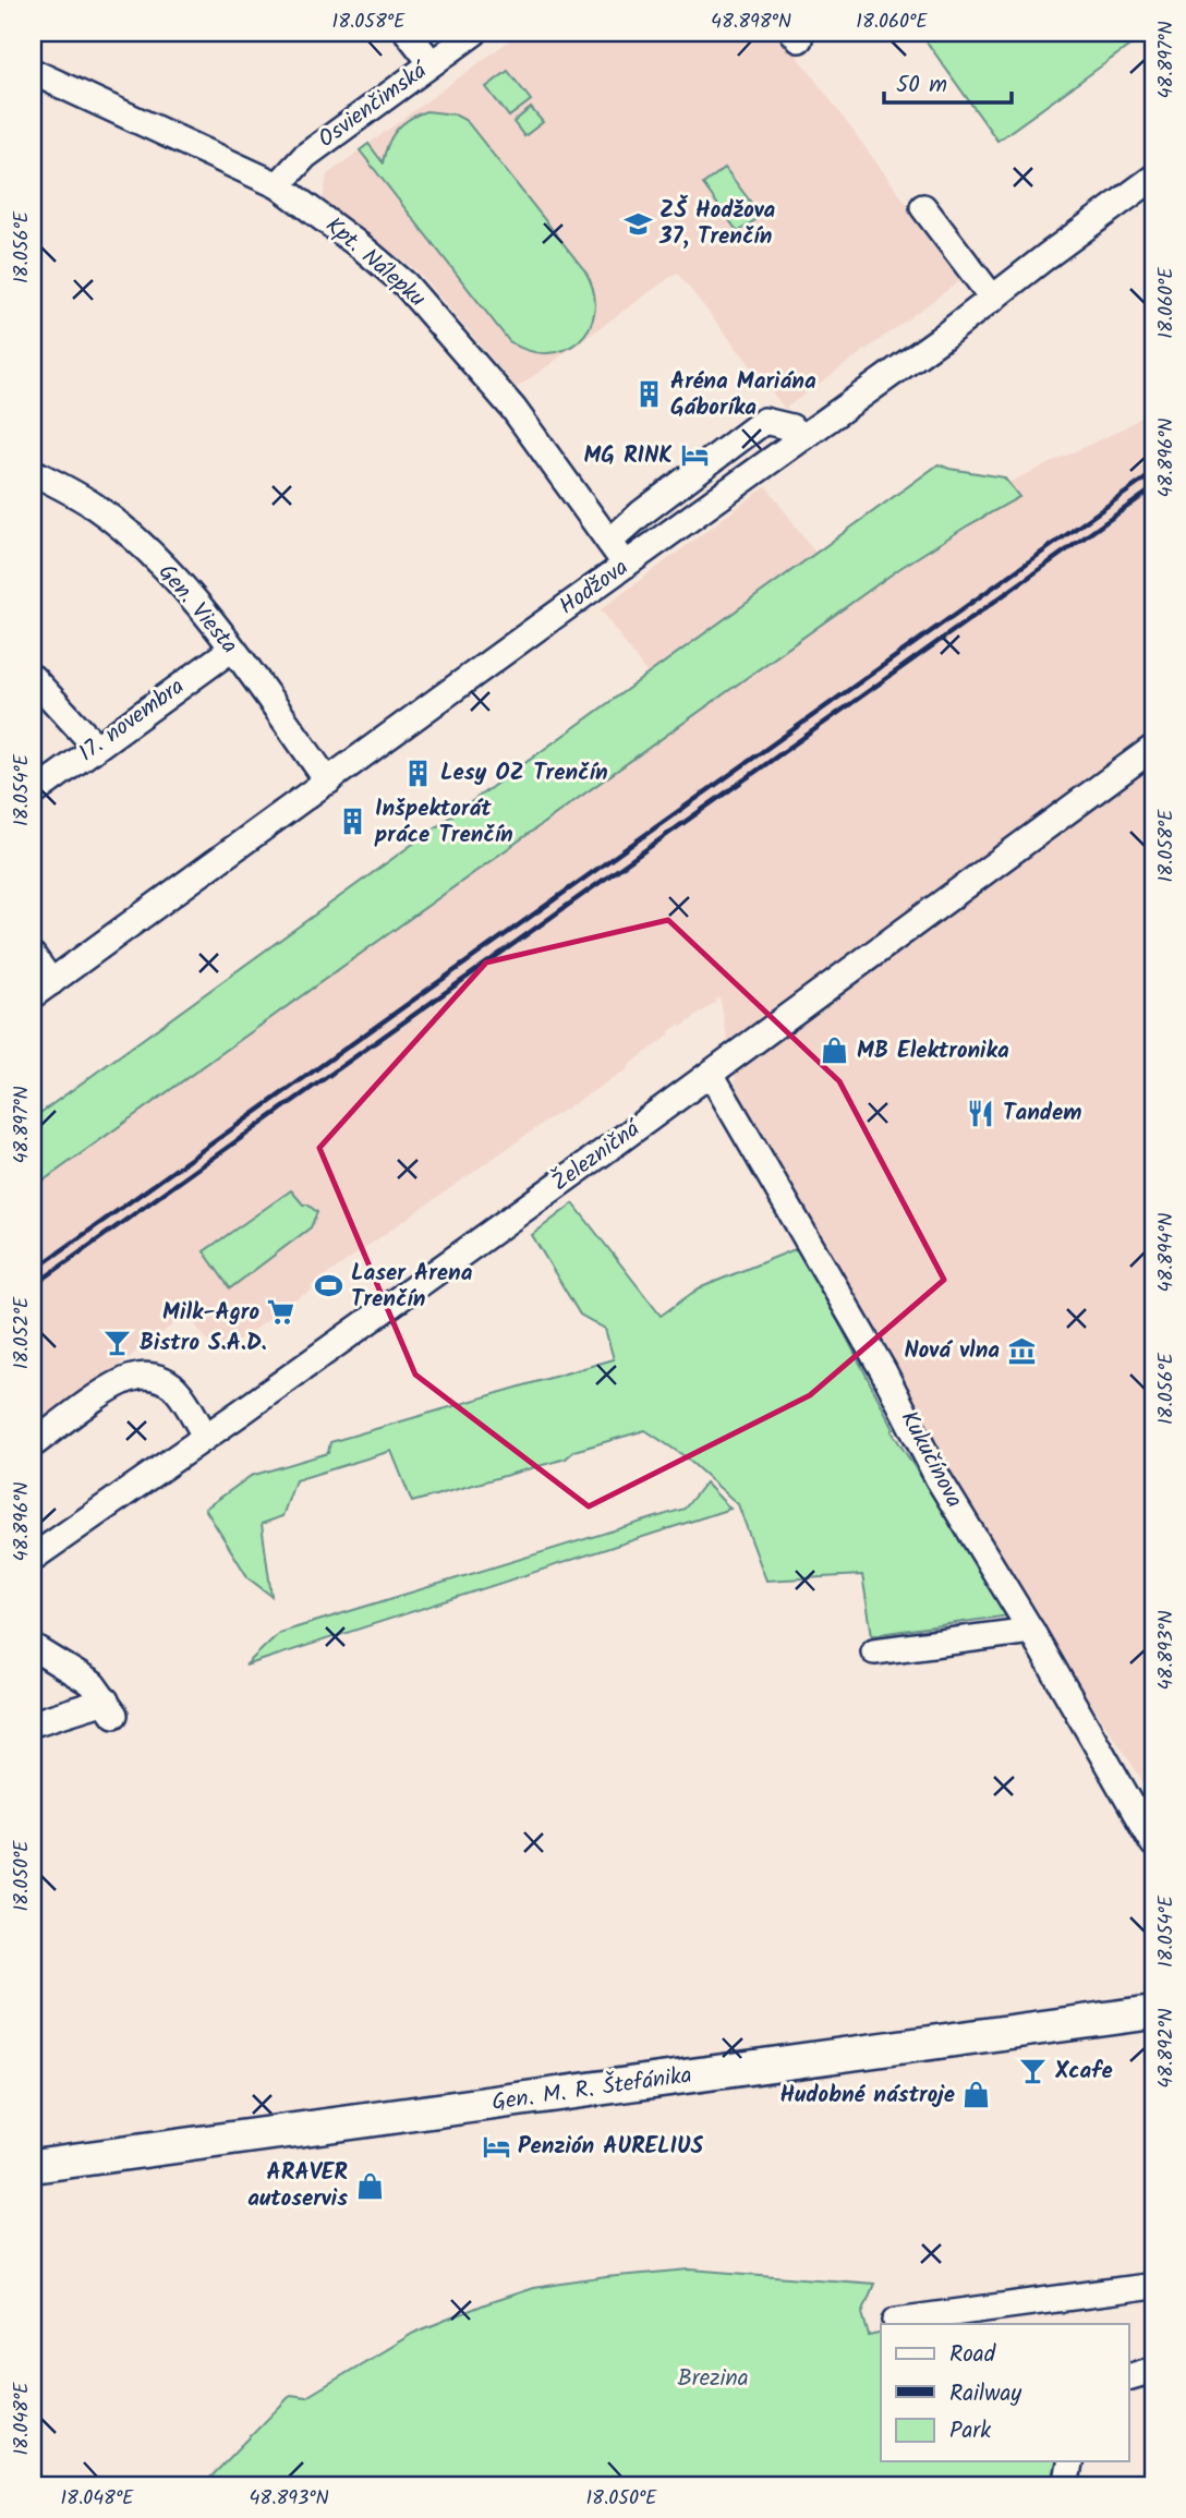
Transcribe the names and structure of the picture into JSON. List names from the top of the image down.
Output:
{
  "streets": {
    "main road": ["Gen. M. R. Štefánika"],
    "street": [
      "Osvienčimská",
      "Kpt. Nálepku",
      "Hodžova",
      "Gen. Viesta",
      "17. novembra",
      "Železničná",
      "Kukučínova"
    ]
  },
  "crossings": [
    ["Osvienčimská", "Kpt. Nálepku"],
    ["Kpt. Nálepku", "Hodžova"],
    ["Hodžova", "Gen. Viesta"],
    ["Gen. Viesta", "17. novembra"],
    ["Železničná", "Kukučínova"]
  ],
  "parks": ["Brezina"],
  "places": {
    "school or university": ["ZŠ Hodžova 37, Trenčín"],
    "building": ["Aréna Mariána Gáboríka", "Lesy OZ Trenčín", "Inšpektorát práce Trenčín"],
    "hotel": ["MG RINK", "Penzión AURELIUS"],
    "shop": ["MB Elektronika", "Hudobné nástroje", "ARAVER autoservis"],
    "restaurant": ["Tandem"],
    "sports": ["Laser Arena Trenčín"],
    "supermarket": ["Milk-Agro"],
    "bar": ["Bistro S.A.D.", "Xcafe"],
    "museum": ["Nová vlna"]
  },
  "legend": ["Road", "Railway", "Park"],
  "scale_bar": "50 m",
  "coordinates": [
    "18.058°E",
    "48.898°N",
    "18.060°E",
    "48.897°N",
    "18.056°E",
    "48.896°N",
    "18.054°E",
    "48.894°N",
    "18.052°E",
    "48.893°N",
    "18.050°E",
    "48.892°N",
    "18.048°E"
  ]
}
